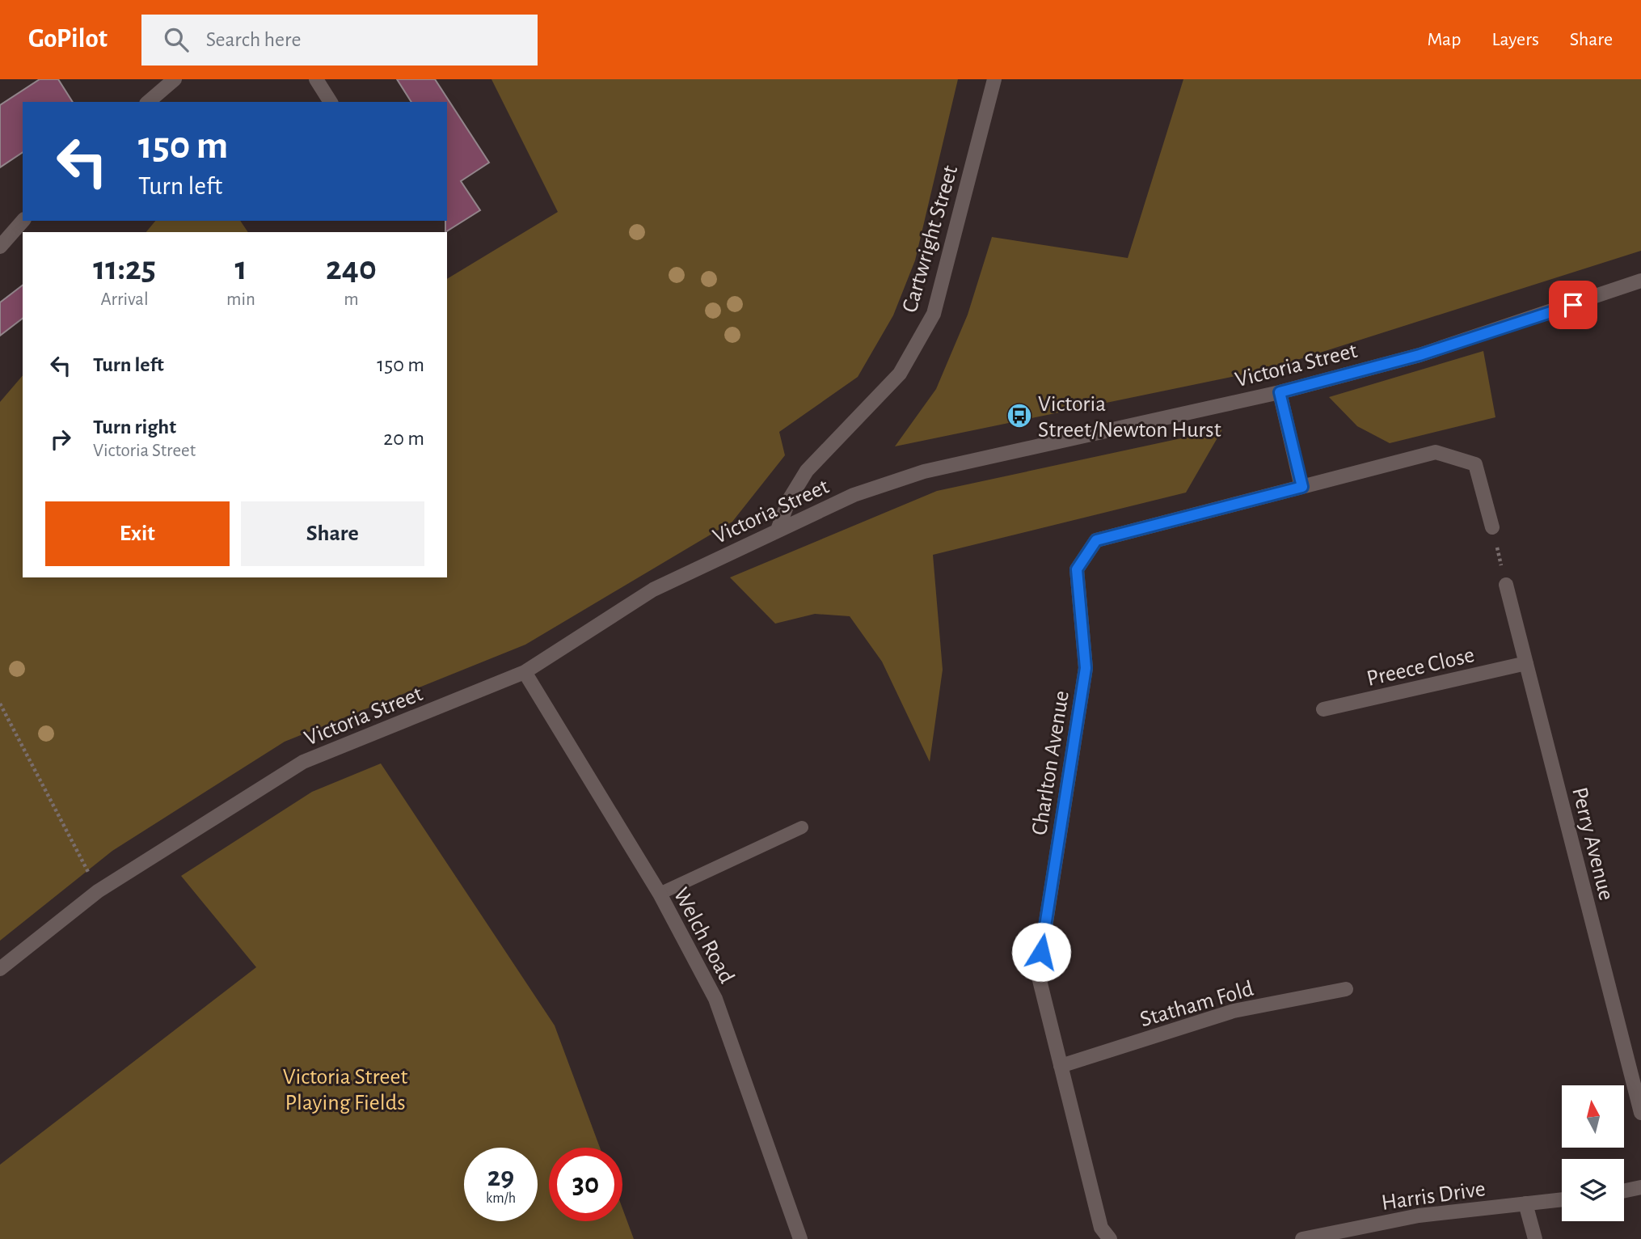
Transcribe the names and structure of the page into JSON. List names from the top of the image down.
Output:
{
  "streets": {
    "street": [
      "Cartwright Street",
      "Victoria Street",
      "Preece Close",
      "Charlton Avenue",
      "Perry Avenue",
      "Welch Road",
      "Statham Fold",
      "Harris Drive"
    ]
  },
  "crossings": [
    ["Cartwright Street", "Victoria Street"],
    ["Victoria Street", "Welch Road"],
    ["Preece Close", "Perry Avenue"],
    ["Charlton Avenue", "Statham Fold"]
  ],
  "parks": ["Victoria Street Playing Fields"],
  "places": {
    "bus stop": ["Victoria Street/Newton Hurst"]
  },
  "north": "top",
  "page": {
    "header": "GoPilot",
    "search": "Search here",
    "nav": ["Map", "Layers", "Share"],
    "turn": ["150 m", "Turn left"],
    "eta": [
      "11:25",
      "Arrival",
      "1",
      "min",
      "240",
      "m"
    ],
    "list": [
      {
        "name": "Turn left",
        "value": "150 m"
      },
      {
        "name": "Turn right",
        "note": "Victoria Street",
        "value": "20 m"
      }
    ],
    "buttons": ["Exit", "Share"],
    "speed": "29 km/h",
    "limit": "30"
  }
}
